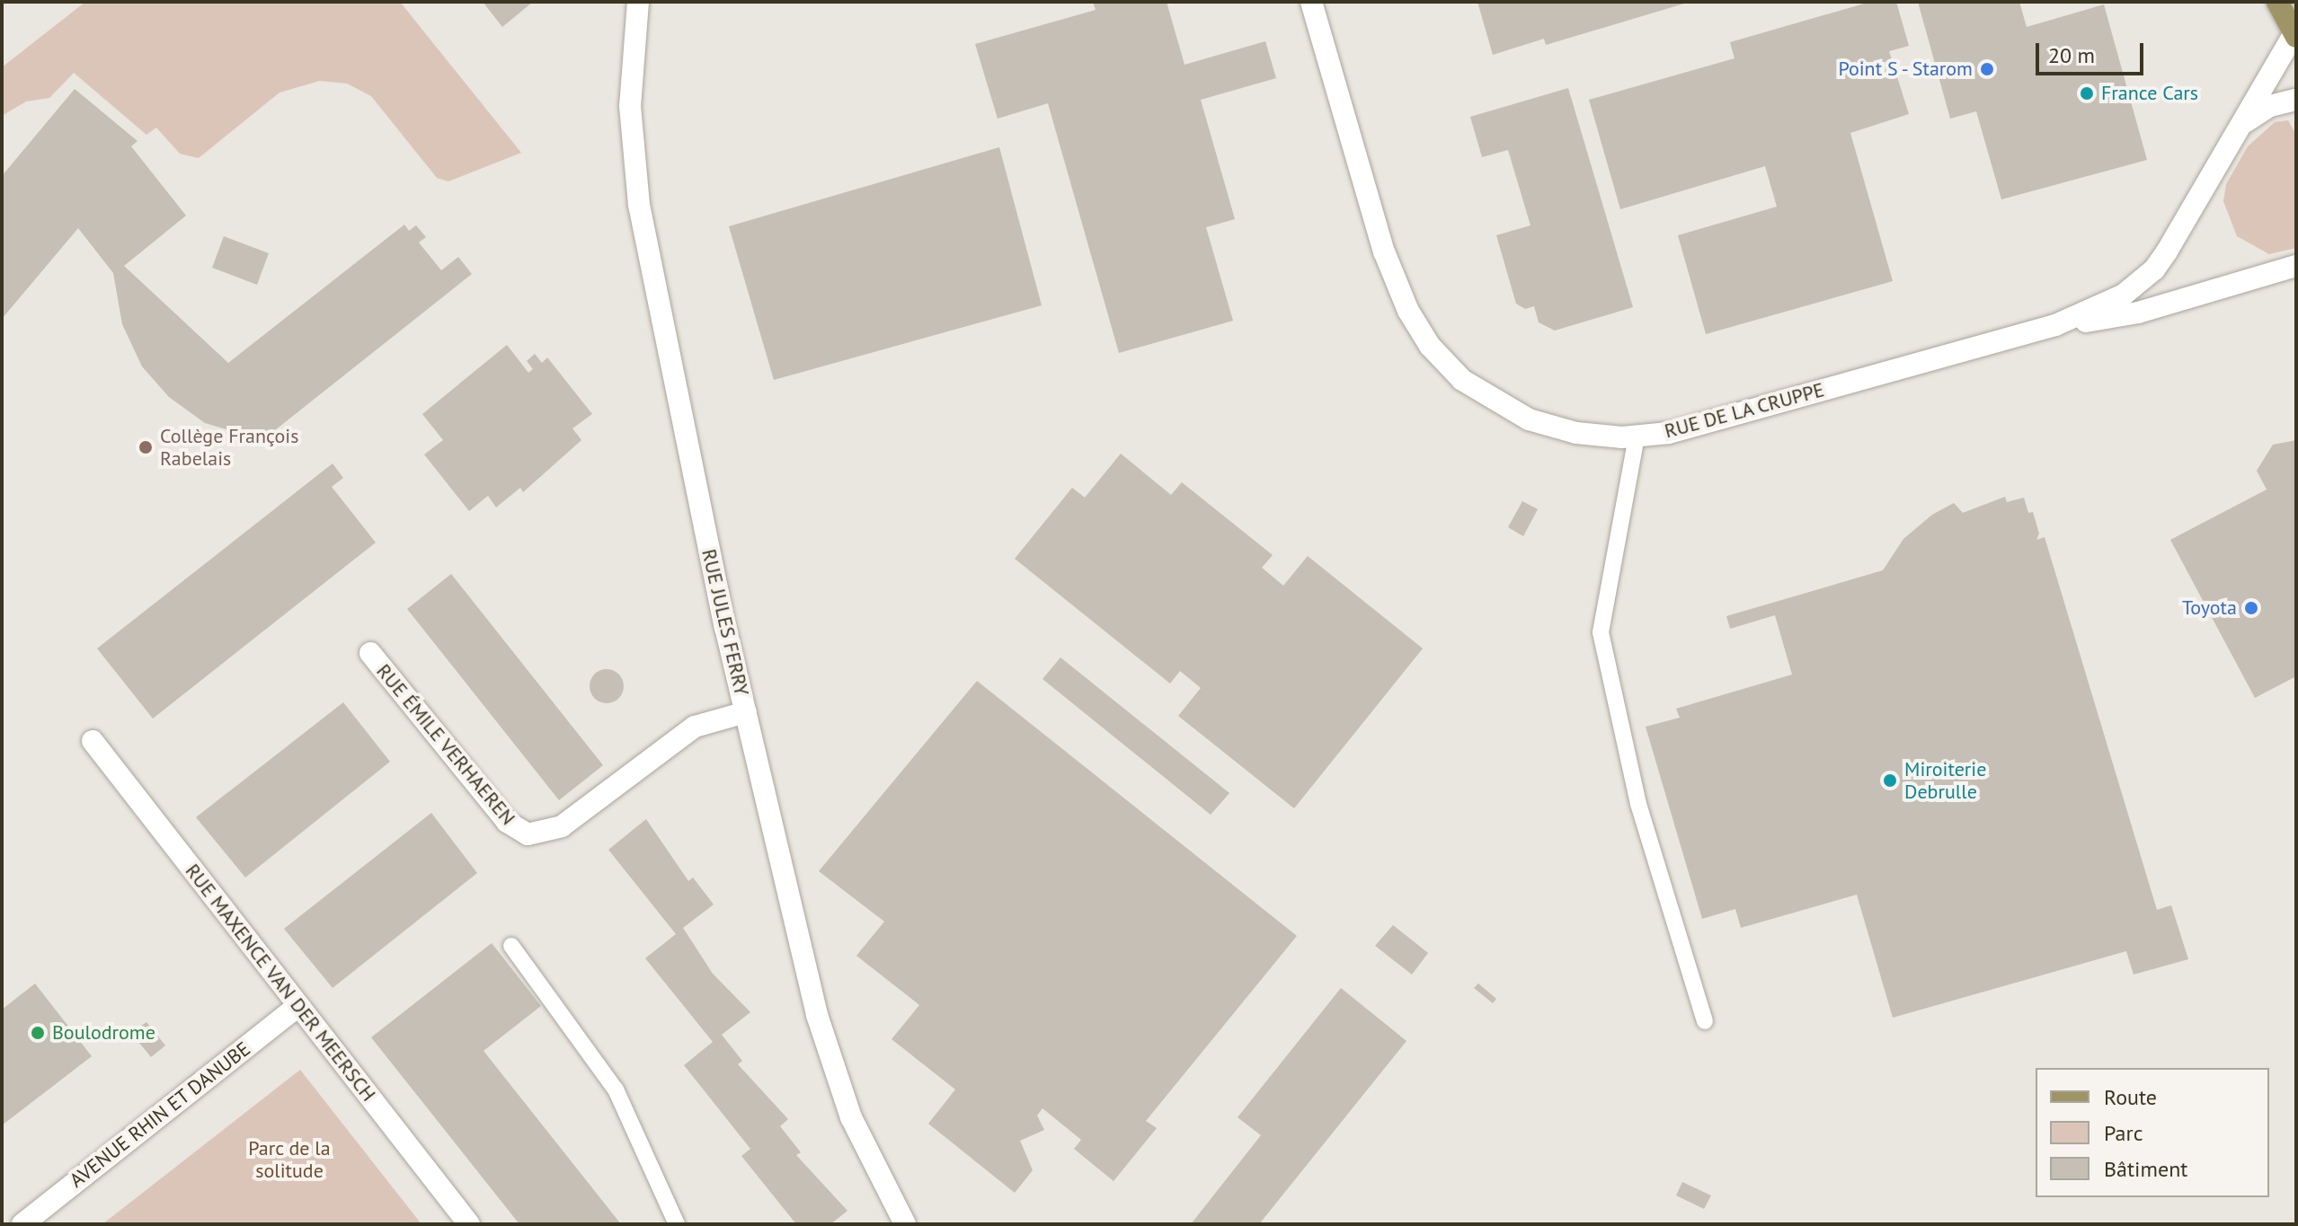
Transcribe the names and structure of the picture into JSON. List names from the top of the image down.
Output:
{
  "streets": {
    "street": [
      "RUE DE LA CRUPPE",
      "RUE JULES FERRY",
      "RUE ÉMILE VERHAEREN",
      "RUE MAXENCE VAN DER MEERSCH",
      "AVENUE RHIN ET DANUBE"
    ]
  },
  "crossings": [
    ["RUE JULES FERRY", "RUE ÉMILE VERHAEREN"],
    ["RUE MAXENCE VAN DER MEERSCH", "AVENUE RHIN ET DANUBE"]
  ],
  "parks": ["Parc de la solitude"],
  "places": [
    "Point S - Starom",
    "France Cars",
    "Collège François Rabelais",
    "Toyota",
    "Miroiterie Debrulle",
    "Boulodrome"
  ],
  "legend": ["Route", "Parc", "Bâtiment"],
  "scale_bar": "20 m"
}
